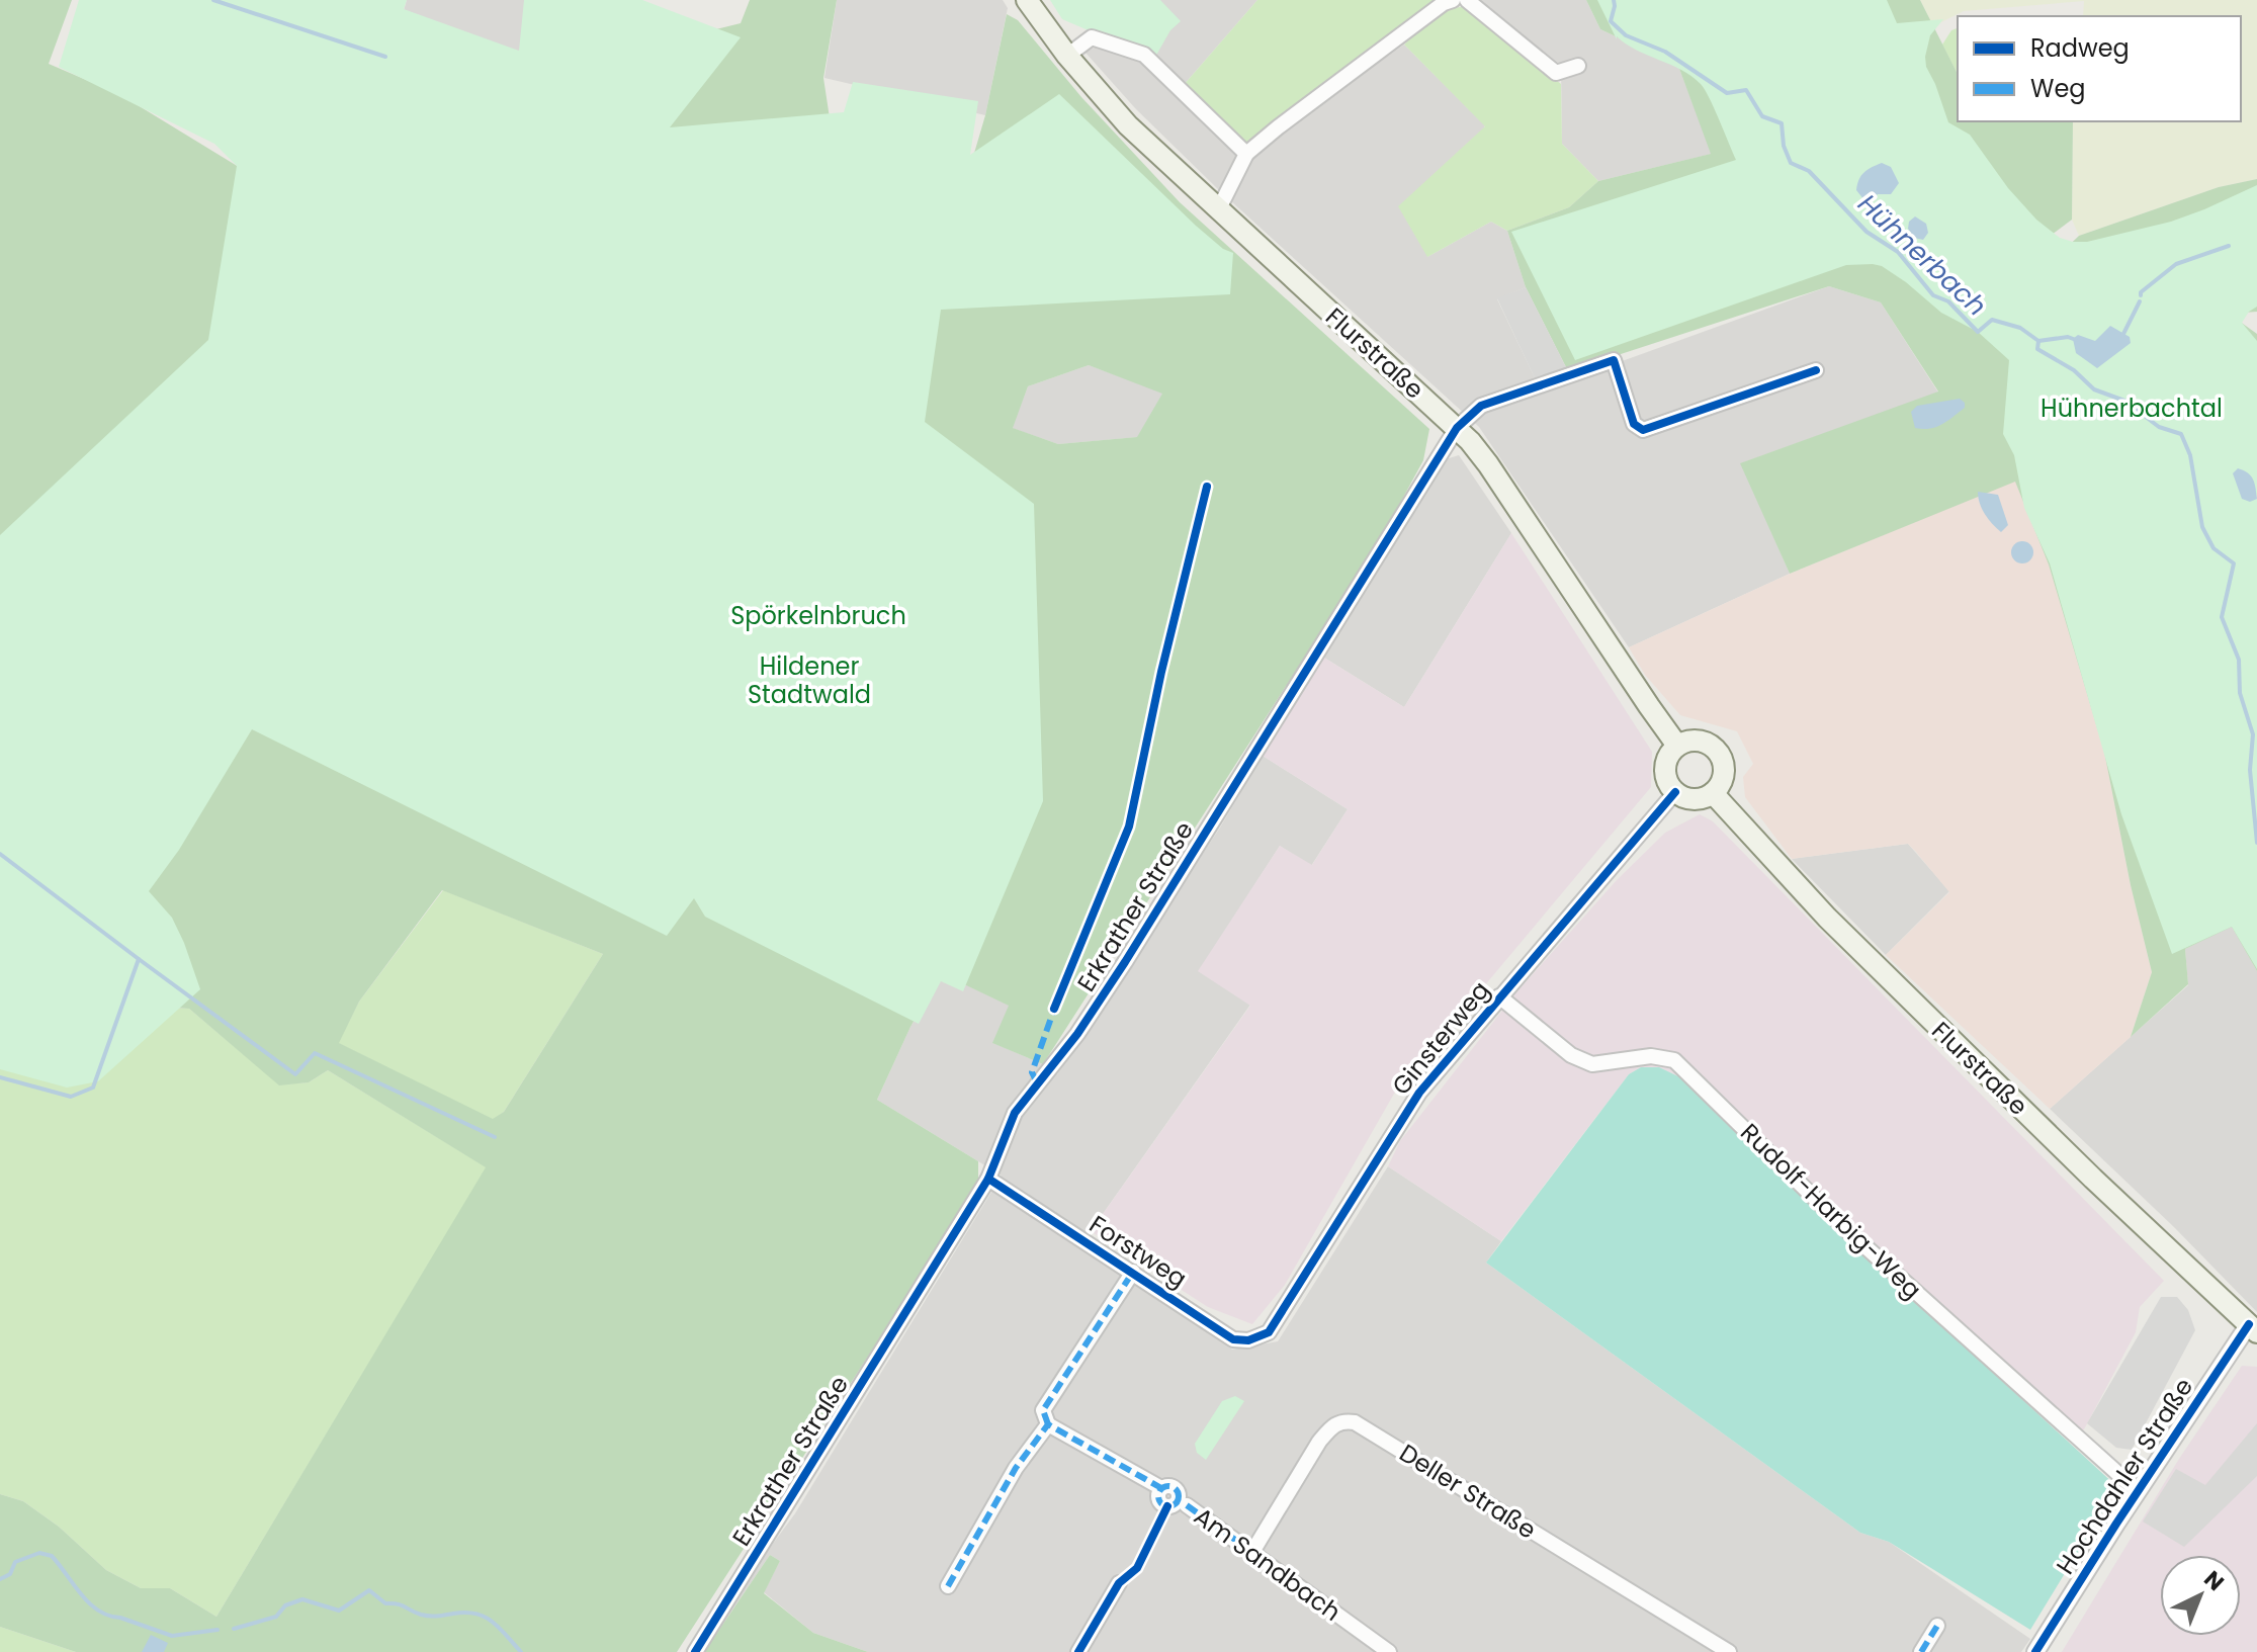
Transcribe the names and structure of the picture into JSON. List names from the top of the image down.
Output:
{
  "streets": {
    "main road": ["Flurstraße"],
    "street": [
      "Erkrather Straße",
      "Ginsterweg",
      "Rudolf-Harbig-Weg",
      "Forstweg",
      "Hochdahler Straße",
      "Deller Straße",
      "Am Sandbach"
    ]
  },
  "crossings": [
    ["Flurstraße", "Erkrather Straße"],
    ["Flurstraße", "Ginsterweg"],
    ["Flurstraße", "Hochdahler Straße"],
    ["Erkrather Straße", "Forstweg"],
    ["Ginsterweg", "Rudolf-Harbig-Weg"],
    ["Ginsterweg", "Forstweg"],
    ["Rudolf-Harbig-Weg", "Hochdahler Straße"],
    ["Deller Straße", "Am Sandbach"]
  ],
  "water": ["Hühnerbach"],
  "parks": ["Hühnerbachtal", "Spörkelnbruch", "Hildener Stadtwald"],
  "legend": ["Radweg", "Weg"],
  "north": "top right"
}
